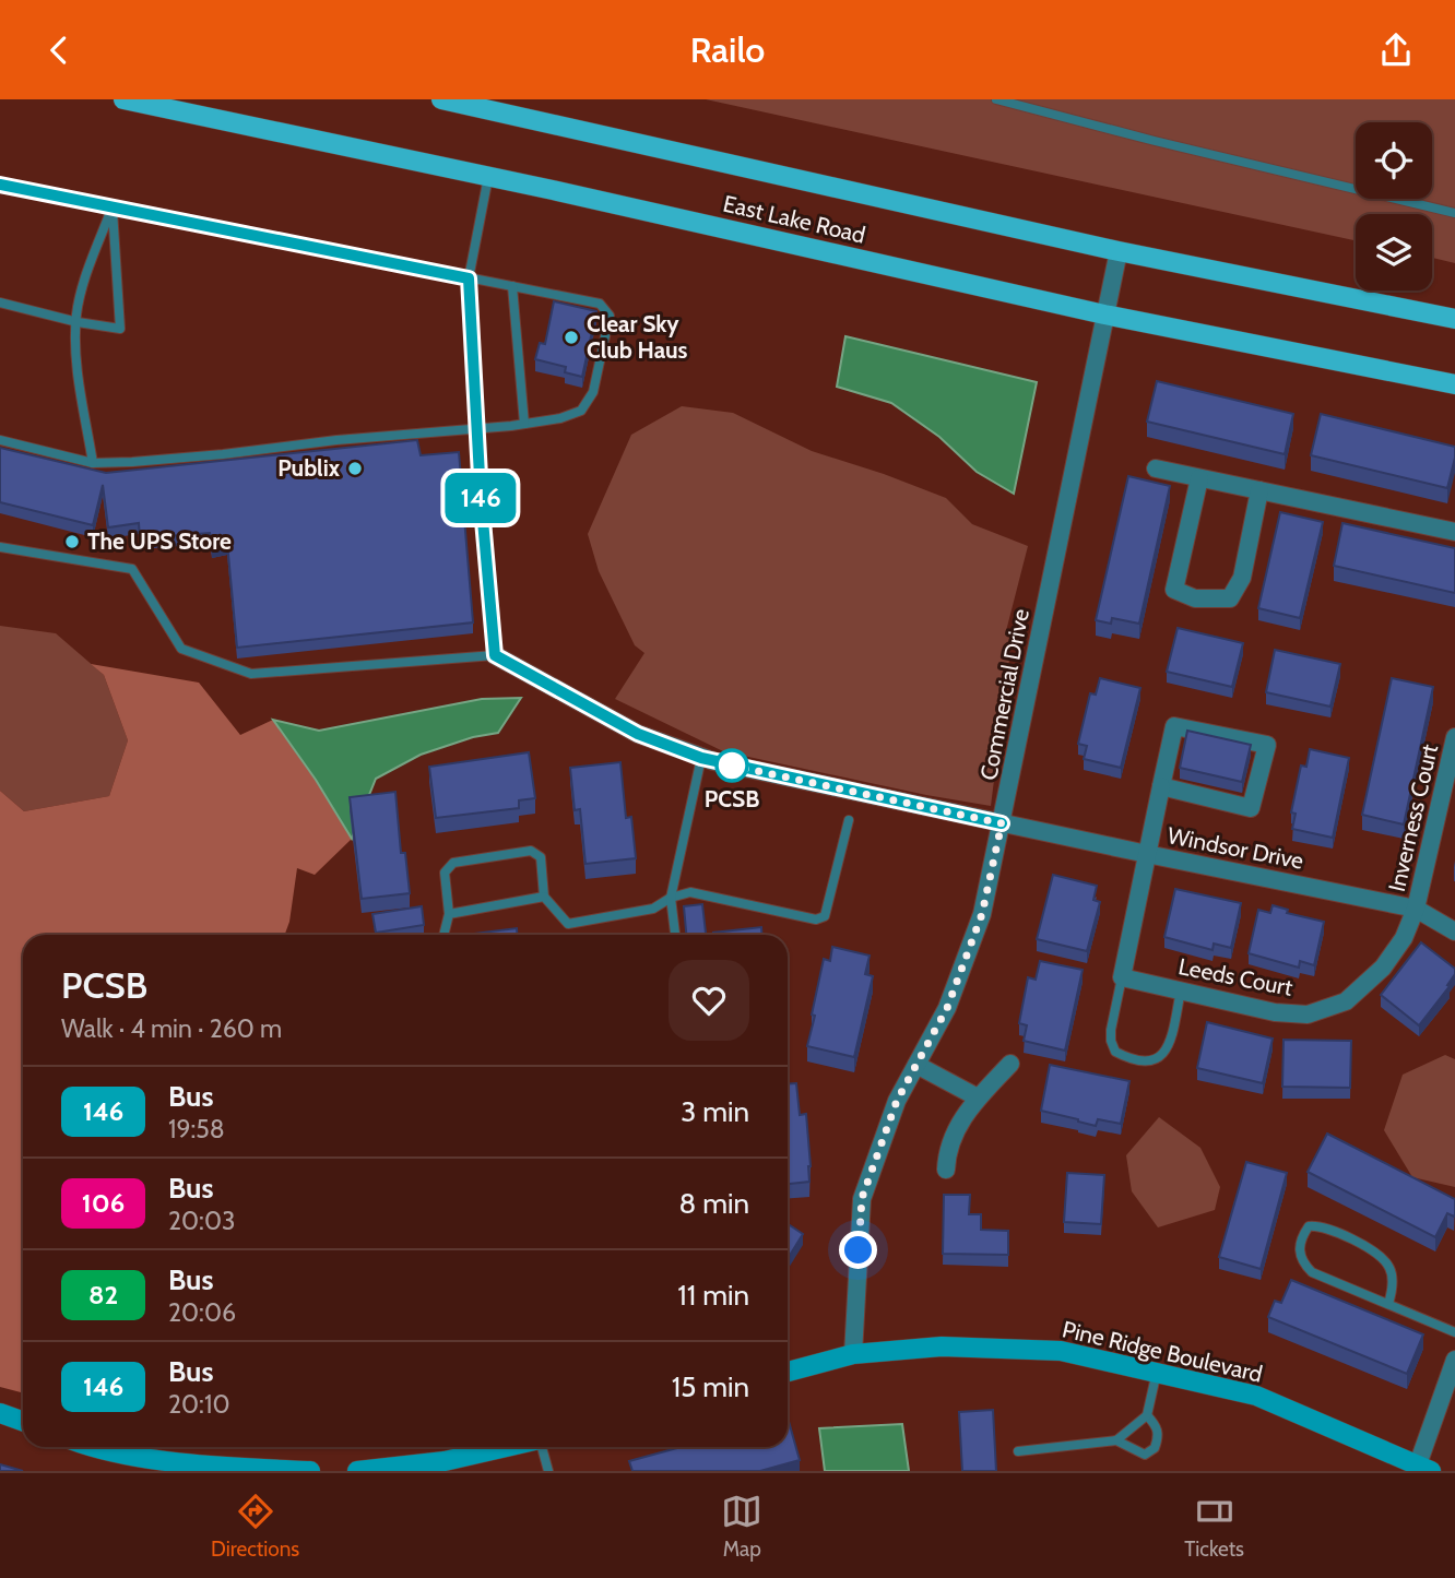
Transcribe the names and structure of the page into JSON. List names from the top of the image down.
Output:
{
  "streets": {
    "main road": ["East Lake Road"],
    "street": [
      "Commercial Drive",
      "Inverness Court",
      "Windsor Drive",
      "Leeds Court",
      "Pine Ridge Boulevard"
    ]
  },
  "crossings": [
    ["East Lake Road", "Commercial Drive"],
    ["Commercial Drive", "Windsor Drive"],
    ["Commercial Drive", "Pine Ridge Boulevard"],
    ["Inverness Court", "Windsor Drive"],
    ["Inverness Court", "Leeds Court"],
    ["Windsor Drive", "Leeds Court"]
  ],
  "places": [
    "Clear Sky Club Haus",
    "Publix",
    "The UPS Store",
    "PCSB"
  ],
  "lines": ["bus line 146"],
  "page": {
    "header": "Railo",
    "on_map": "146",
    "heading": ["PCSB", "Walk · 4 min · 260 m"],
    "list": [
      {
        "mark": "146",
        "name": "Bus",
        "note": "19:58",
        "value": "3 min"
      },
      {
        "mark": "106",
        "name": "Bus",
        "note": "20:03",
        "value": "8 min"
      },
      {
        "mark": "82",
        "name": "Bus",
        "note": "20:06",
        "value": "11 min"
      },
      {
        "mark": "146",
        "name": "Bus",
        "note": "20:10",
        "value": "15 min"
      }
    ],
    "tabs": ["Directions", "Map", "Tickets"]
  }
}
